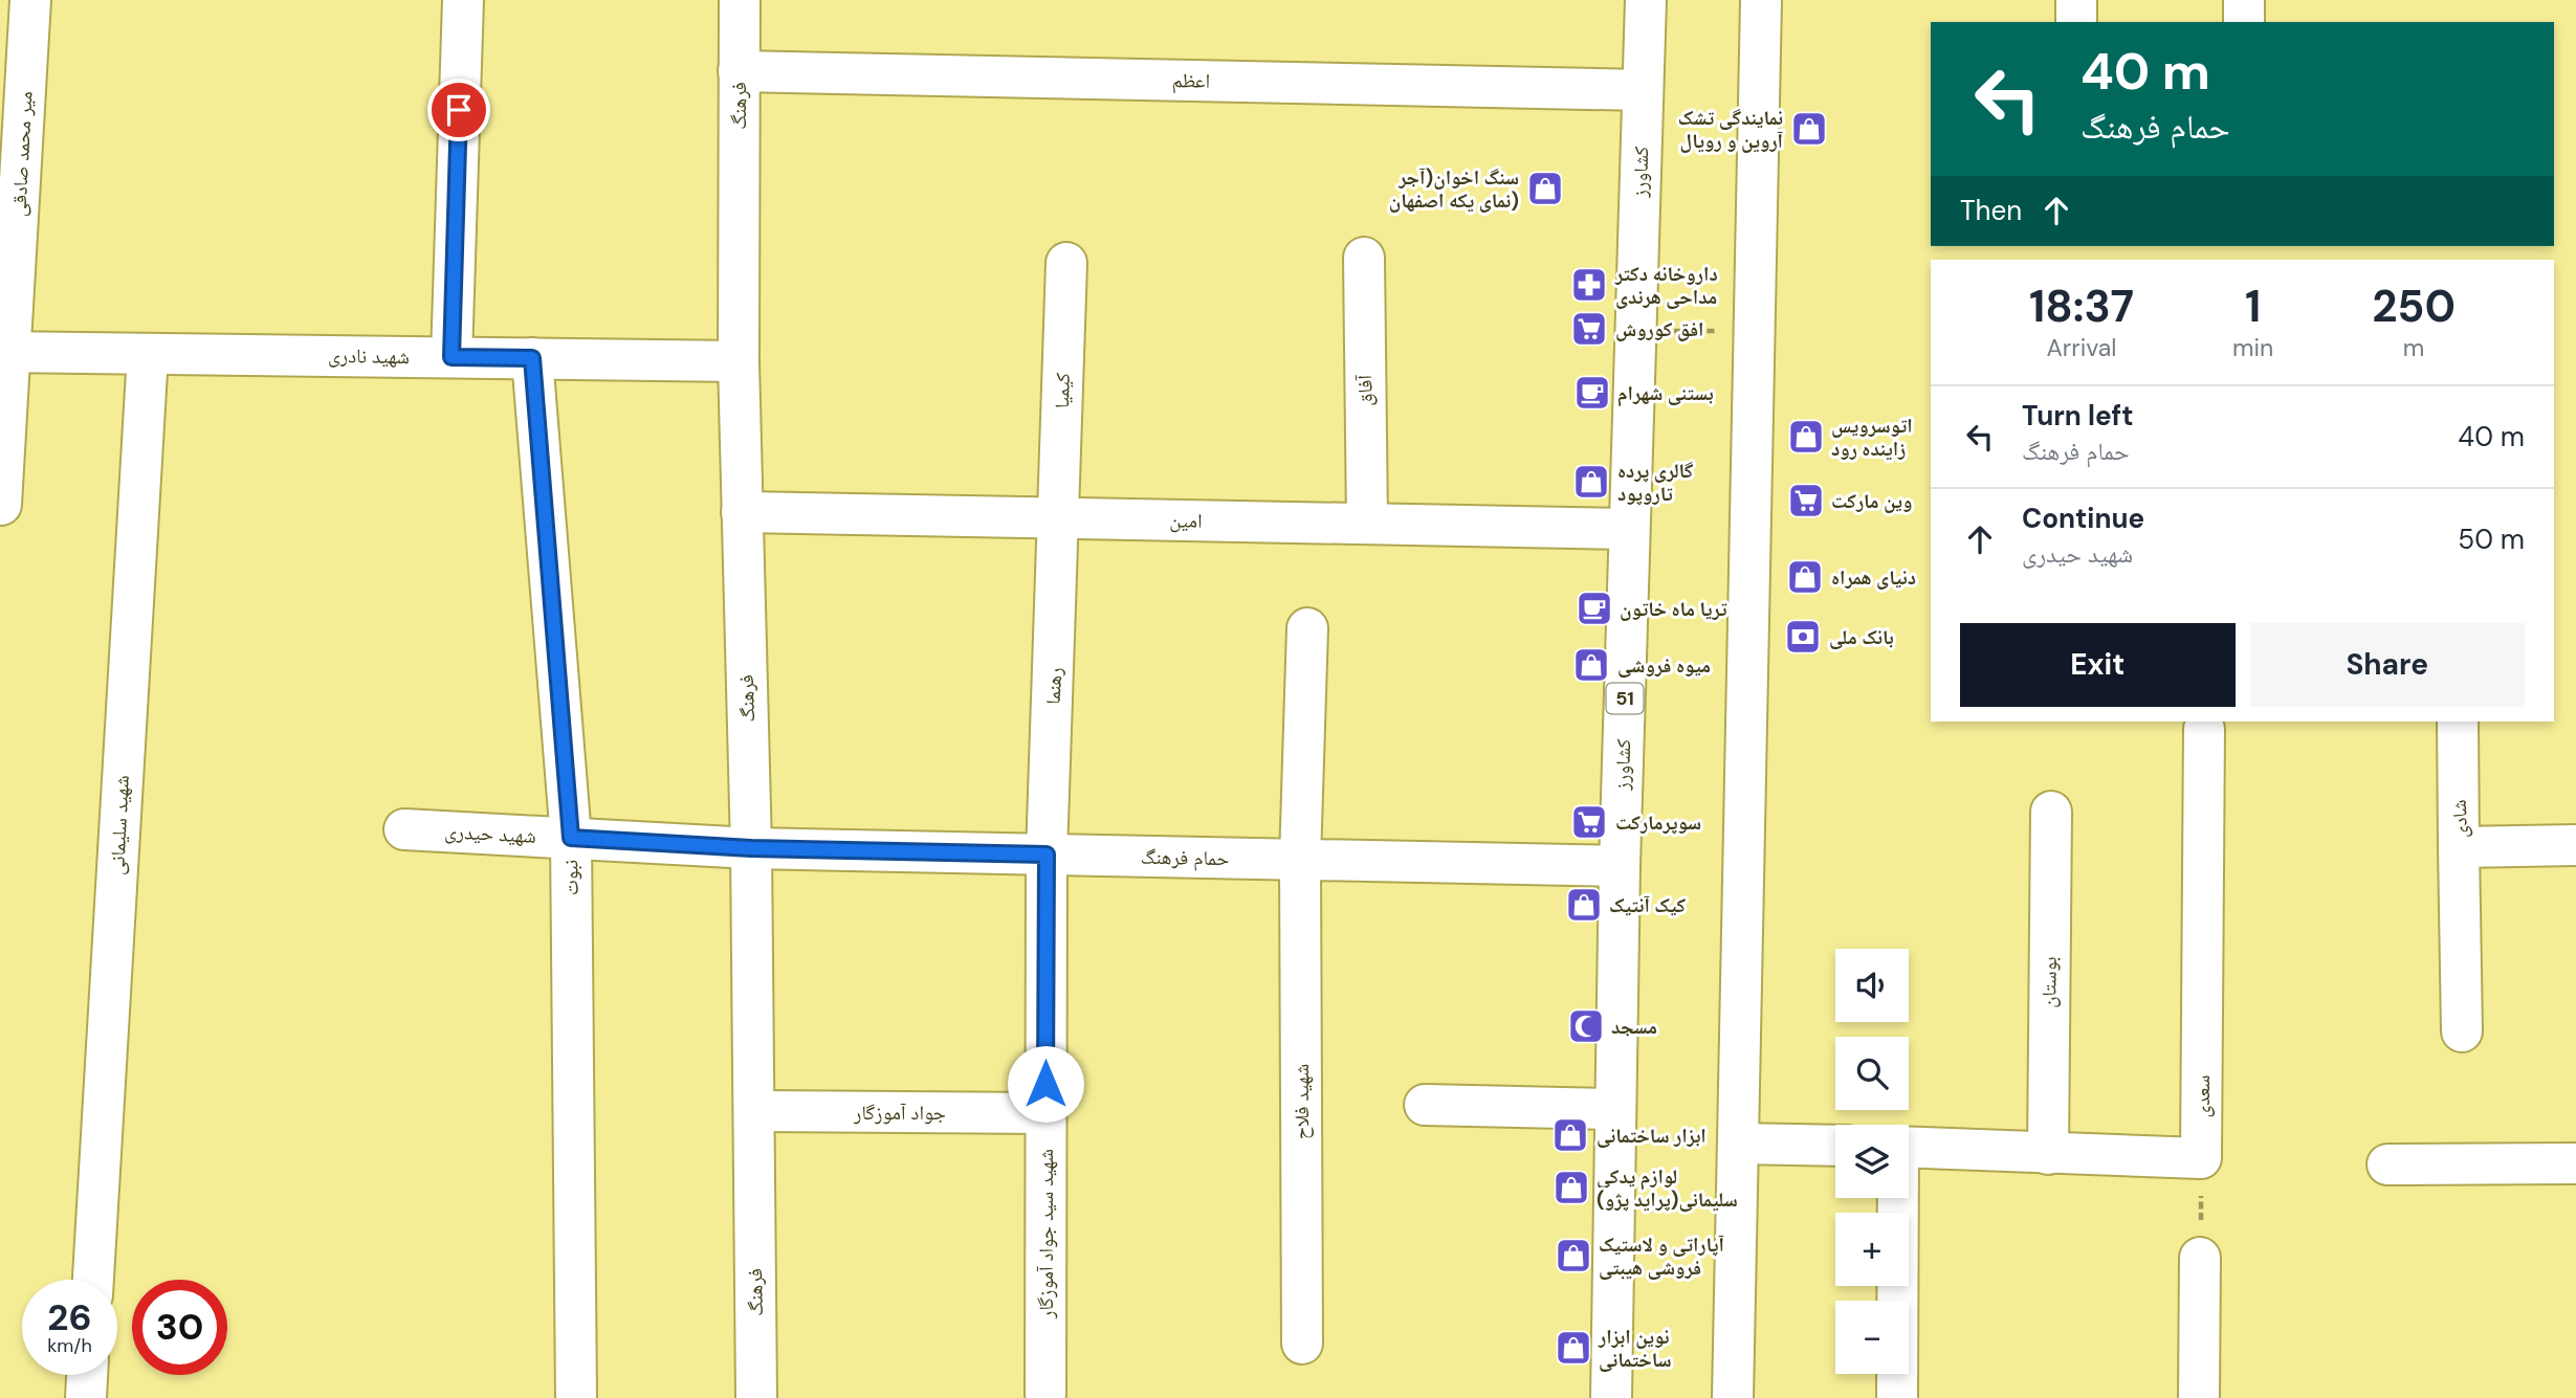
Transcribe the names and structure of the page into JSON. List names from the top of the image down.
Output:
{
  "streets": {
    "street": [
      "اعظم",
      "فرهنگ",
      "میر محمد صادقی",
      "کشاورز",
      "شهید نادری",
      "کیمیا",
      "آفاق",
      "امین",
      "رهنما",
      "51",
      "شادی",
      "شهید سلیمانی",
      "شهید حیدری",
      "حمام فرهنگ",
      "نبوت",
      "بوستان",
      "سعدی",
      "شهید فلاح",
      "جواد آموزگار",
      "شهید سید جواد آموزگار"
    ]
  },
  "crossings": [
    ["اعظم", "فرهنگ"],
    ["اعظم", "کشاورز"],
    ["فرهنگ", "شهید نادری"],
    ["فرهنگ", "امین"],
    ["فرهنگ", "شهید حیدری"],
    ["فرهنگ", "حمام فرهنگ"],
    ["فرهنگ", "جواد آموزگار"],
    ["میر محمد صادقی", "شهید نادری"],
    ["کشاورز", "امین"],
    ["کشاورز", "حمام فرهنگ"],
    ["شهید نادری", "شهید سلیمانی"],
    ["شهید نادری", "نبوت"],
    ["کیمیا", "امین"],
    ["کیمیا", "رهنما"],
    ["آفاق", "امین"],
    ["امین", "رهنما"],
    ["رهنما", "حمام فرهنگ"],
    ["رهنما", "شهید سید جواد آموزگار"],
    ["شهید حیدری", "حمام فرهنگ"],
    ["شهید حیدری", "نبوت"],
    ["حمام فرهنگ", "شهید فلاح"],
    ["حمام فرهنگ", "شهید سید جواد آموزگار"],
    ["جواد آموزگار", "شهید سید جواد آموزگار"]
  ],
  "places": {
    "shop": [
      "نمایندگی تشک آروین و رویال",
      "سنگ اخوان(آجر نمای یکه اصفهان)",
      "اتوسرویس زاینده رود",
      "گالری پرده تاروپود",
      "دنیای همراه",
      "میوه فروشی",
      "کیک آنتیک",
      "ابزار ساختمانی",
      "لوازم یدکی سلیمانی(پراید پژو)",
      "آپاراتی و لاستیک فروشی هیبتی",
      "نوین ابزار ساختمانی"
    ],
    "pharmacy": ["داروخانه دکتر مداحی هرندی"],
    "supermarket": ["افق کوروش", "وین مارکت", "سوپرمارکت"],
    "cafe": ["بستنی شهرام", "تریا ماه خاتون"],
    "bank": ["بانک ملی"],
    "mosque": ["مسجد"]
  },
  "page": {
    "turn": ["40 m", "حمام فرهنگ"],
    "then": "Then",
    "eta": [
      "18:37",
      "Arrival",
      "1",
      "min",
      "250",
      "m"
    ],
    "list": [
      {
        "name": "Turn left",
        "note": "حمام فرهنگ",
        "value": "40 m"
      },
      {
        "name": "Continue",
        "note": "شهید حیدری",
        "value": "50 m"
      }
    ],
    "buttons": ["Exit", "Share"],
    "map_buttons": ["+", "−"],
    "speed": "26 km/h",
    "limit": "30"
  }
}
